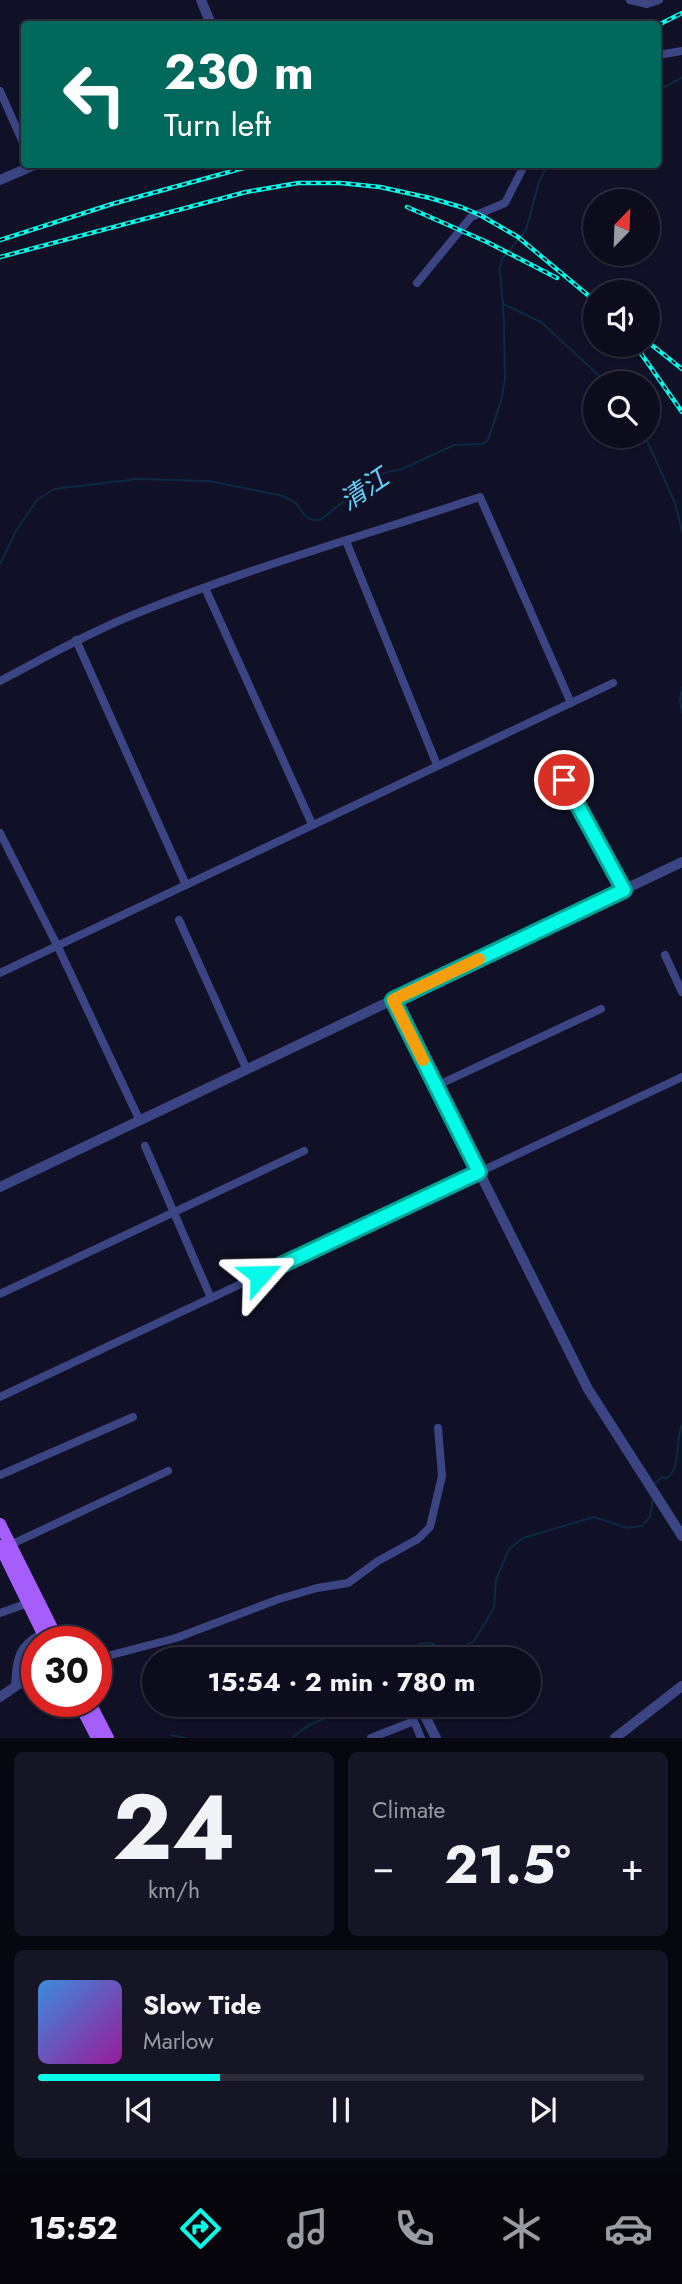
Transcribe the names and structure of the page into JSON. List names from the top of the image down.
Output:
{
  "water": ["清江"],
  "north": "top right",
  "page": {
    "turn": ["230 m", "Turn left"],
    "limit": "30",
    "trip": "15:54 · 2 min · 780 m",
    "tile": [
      ["24", "km/h"],
      "Climate"
    ],
    "heat": ["−", "21.5°", "+"],
    "song": ["Slow Tide", "Marlow"],
    "tabs": "15:52"
  }
}
